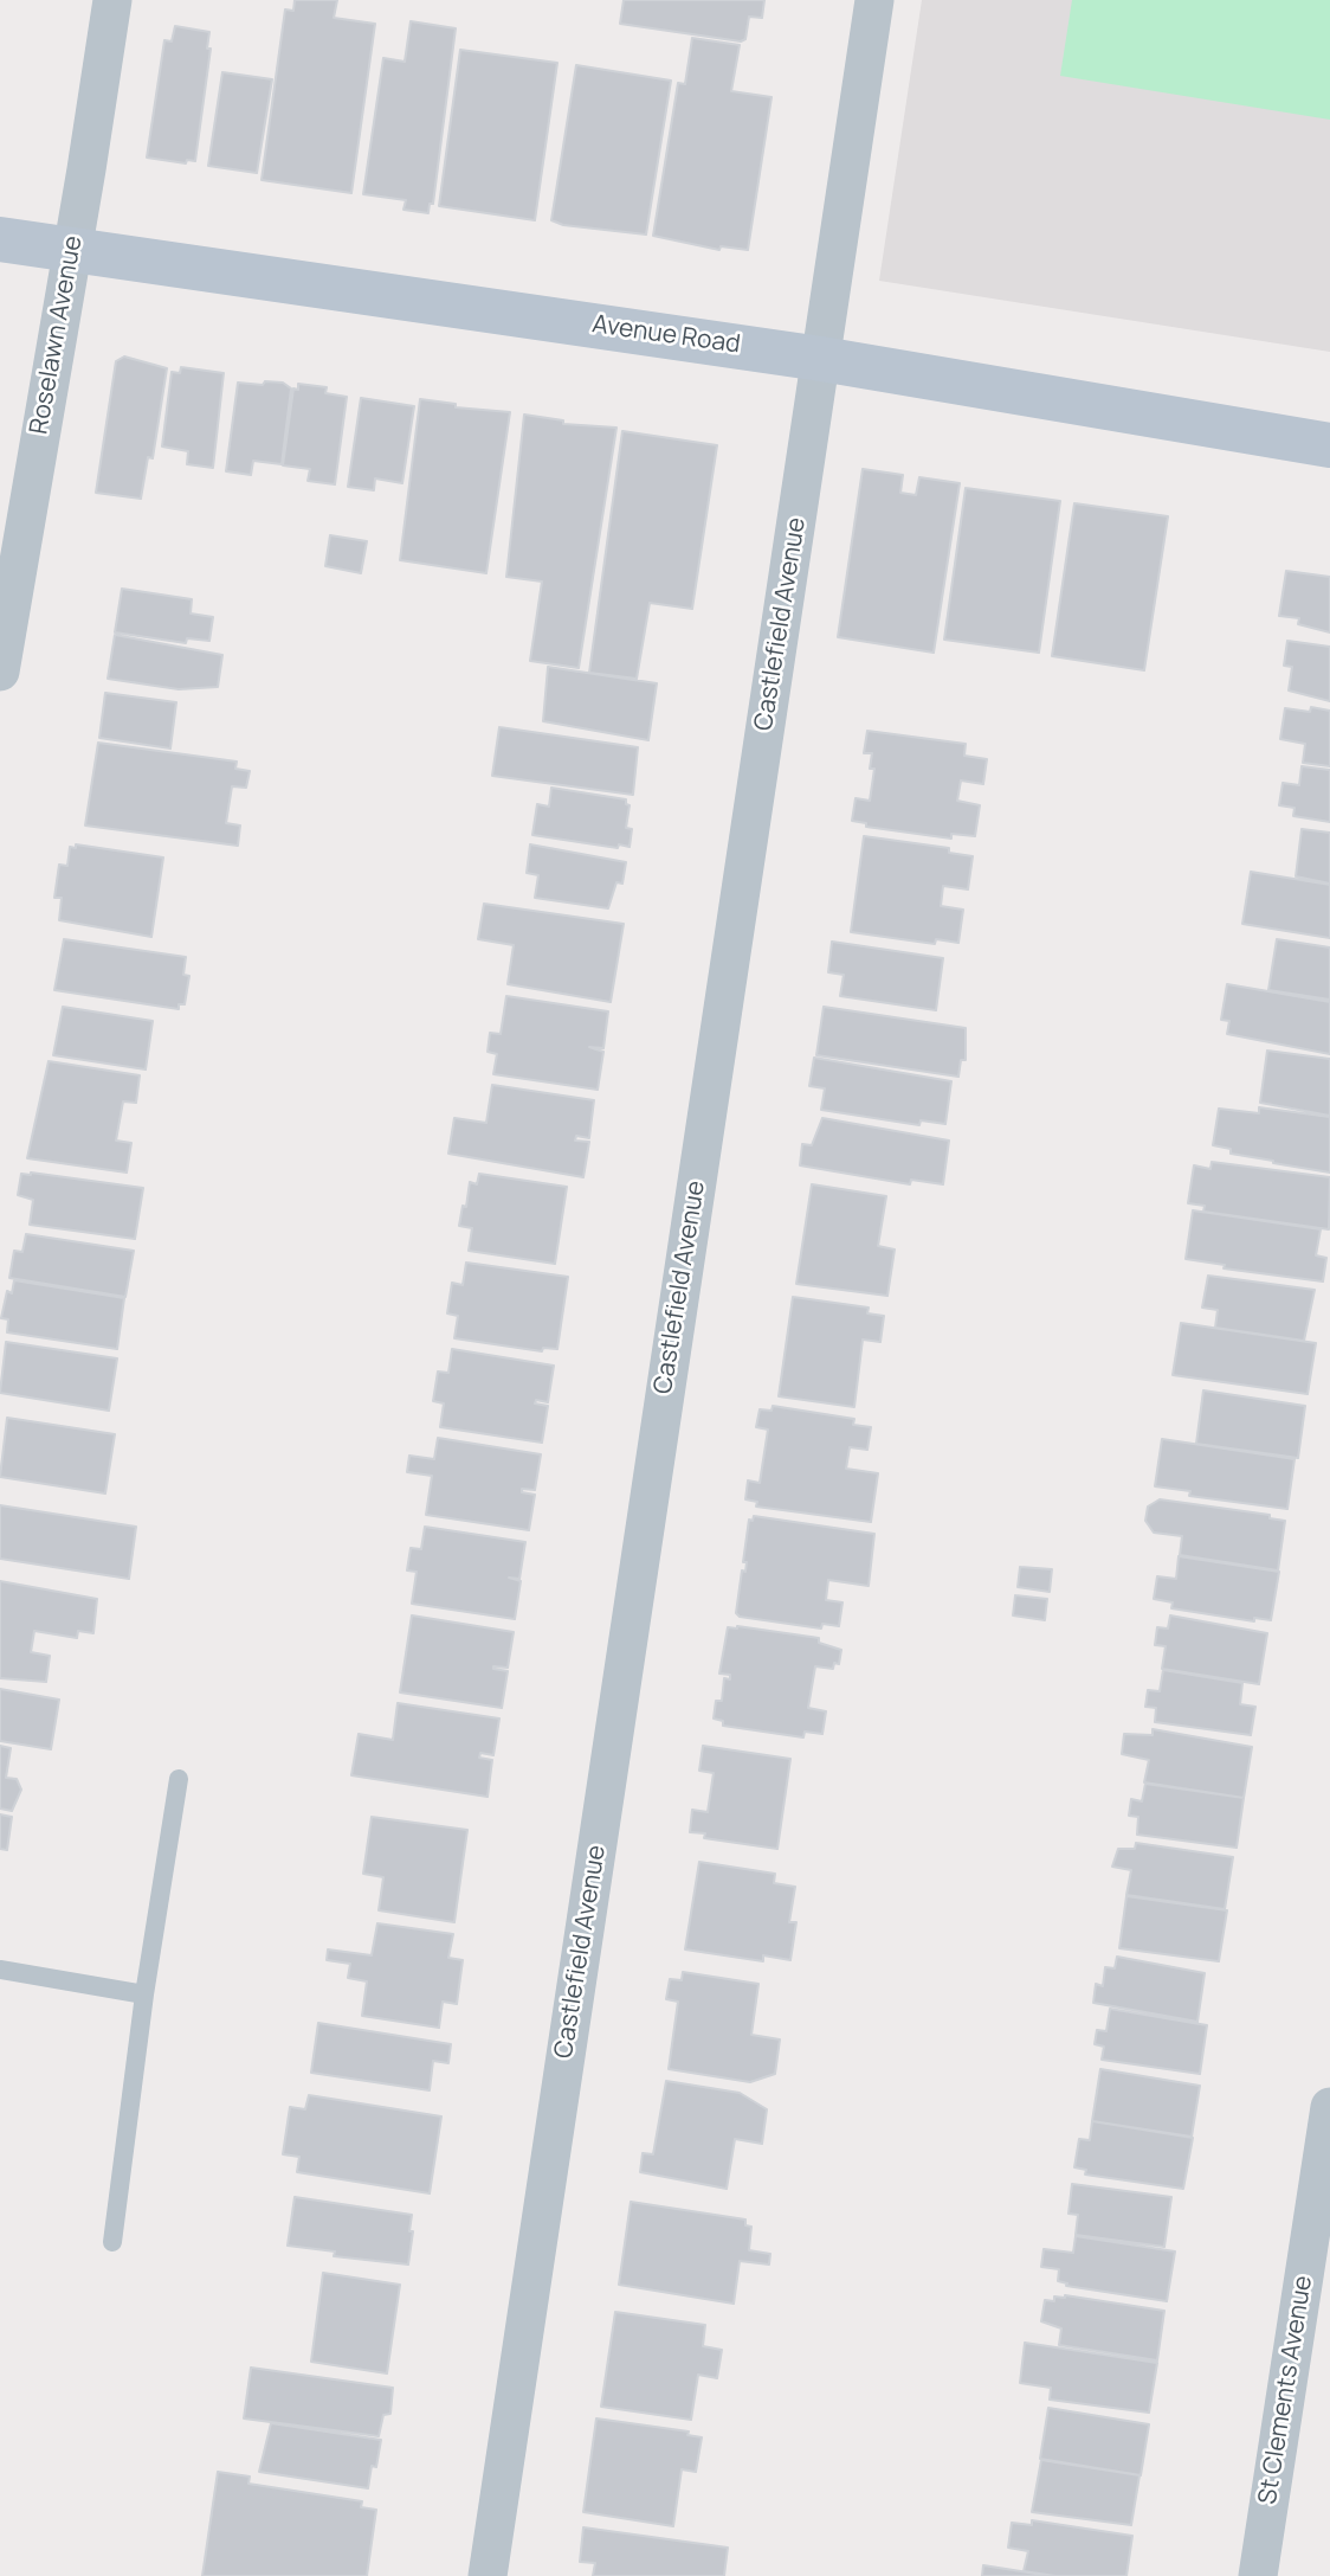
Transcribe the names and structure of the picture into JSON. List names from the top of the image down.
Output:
{
  "streets": {
    "main road": ["Avenue Road"],
    "street": ["Roselawn Avenue", "Castlefield Avenue", "St Clements Avenue"]
  },
  "crossings": [
    ["Roselawn Avenue", "Avenue Road"],
    ["Avenue Road", "Castlefield Avenue"]
  ]
}
